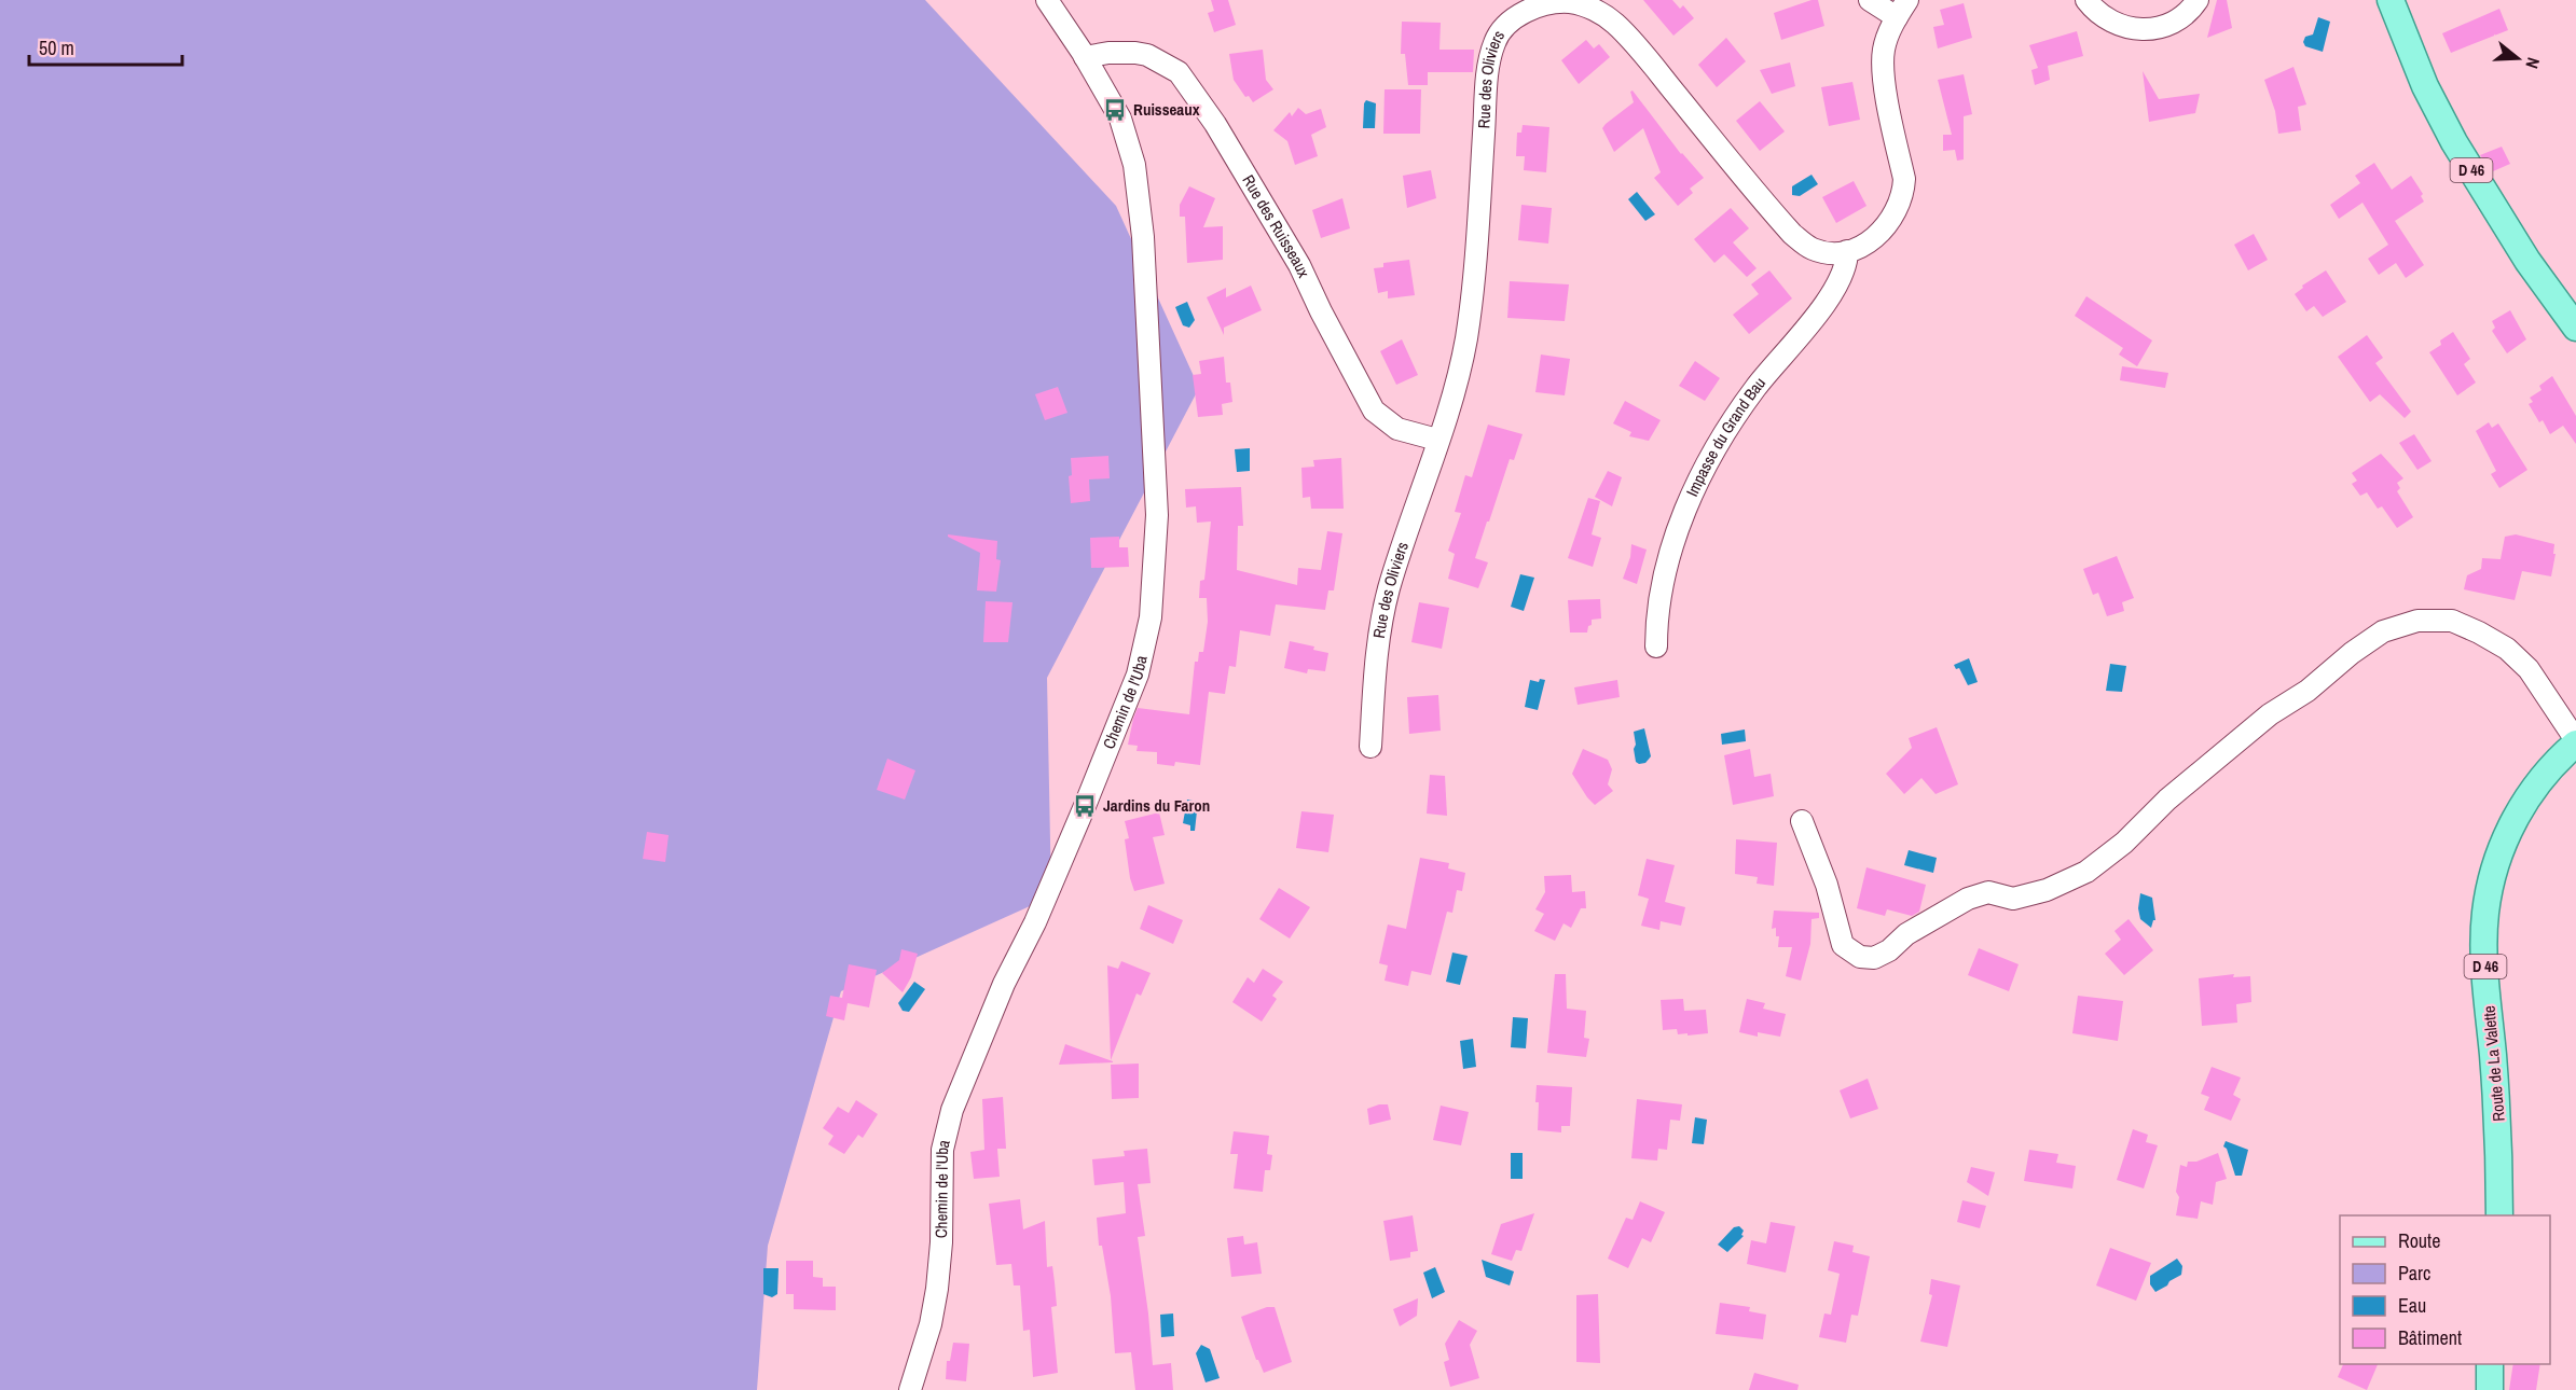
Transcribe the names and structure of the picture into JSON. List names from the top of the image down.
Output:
{
  "streets": {
    "main road": ["D 46", "Route de La Valette"],
    "street": [
      "Rue des Oliviers",
      "Rue des Ruisseaux",
      "Impasse du Grand Bau",
      "Chemin de l'Uba"
    ]
  },
  "crossings": [
    ["Rue des Oliviers", "Rue des Ruisseaux"],
    ["Rue des Oliviers", "Impasse du Grand Bau"],
    ["Rue des Ruisseaux", "Chemin de l'Uba"]
  ],
  "places": {
    "bus stop": ["Ruisseaux", "Jardins du Faron"]
  },
  "legend": [
    "Route",
    "Parc",
    "Eau",
    "Bâtiment"
  ],
  "scale_bar": "50 m",
  "north": "right"
}
